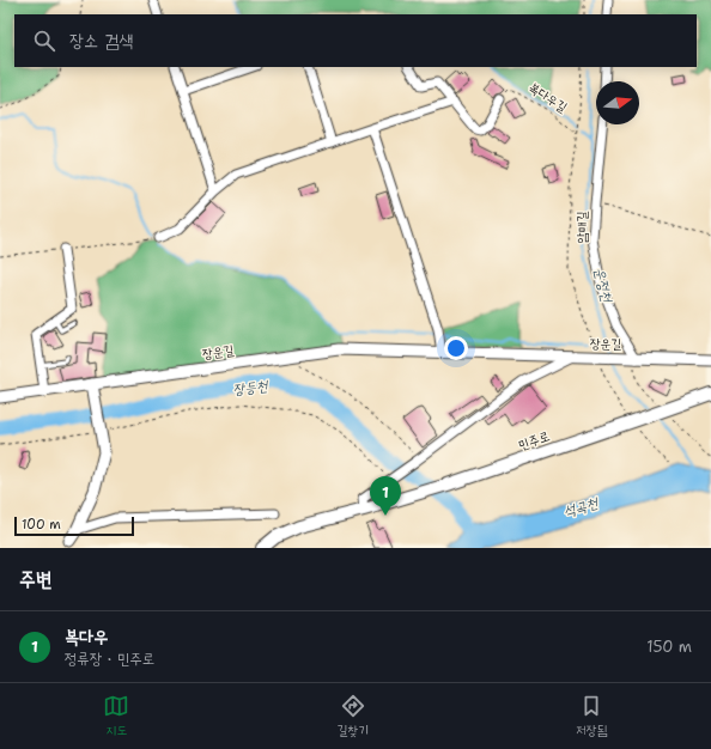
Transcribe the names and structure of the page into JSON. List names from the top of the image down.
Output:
{
  "streets": {
    "main road": ["민주로"],
    "street": ["암매길", "장운길"],
    "path": ["복다우길"]
  },
  "crossings": [
    ["암매길", "장운길"]
  ],
  "water": ["운정천", "장등천", "석곡천"],
  "scale_bar": "100 m",
  "north": "right",
  "page": {
    "search": "장소 검색",
    "pins": "1",
    "scale": "100 m",
    "heading": "주변",
    "list": [
      {
        "mark": "1",
        "name": "복다우",
        "note": "정류장 · 민주로",
        "value": "150 m"
      }
    ],
    "nav": ["지도", "길찾기", "저장됨"]
  }
}
